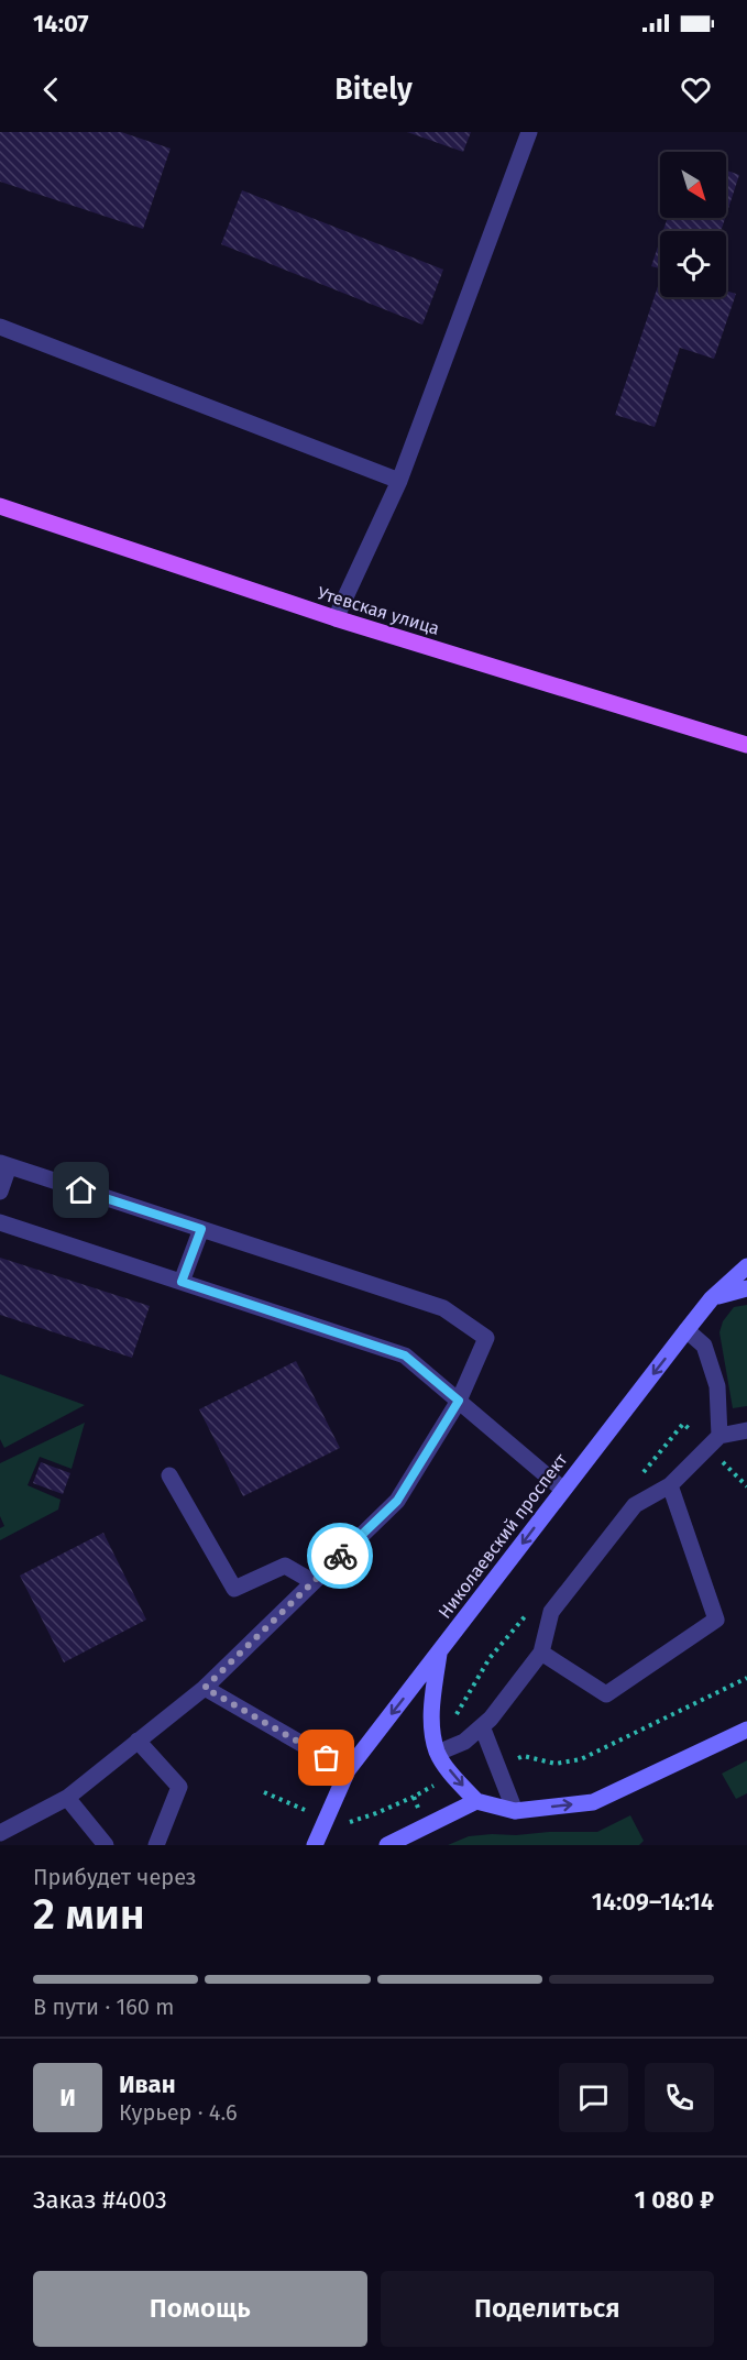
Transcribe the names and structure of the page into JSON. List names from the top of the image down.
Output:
{
  "streets": {
    "main road": ["Утевская улица", "Николаевский проспект"]
  },
  "one_way": ["Николаевский проспект"],
  "north": "bottom right",
  "page": {
    "status": "14:07",
    "header": "Bitely",
    "heading": ["2 мин", "Прибудет через", "14:09–14:14"],
    "panel": [
      "Иван",
      "Курьер · 4.6",
      "Заказ #4003",
      "1 080 ₽"
    ],
    "bar": "В пути · 160 m",
    "round": "И",
    "buttons": ["Помощь", "Поделиться"]
  }
}
